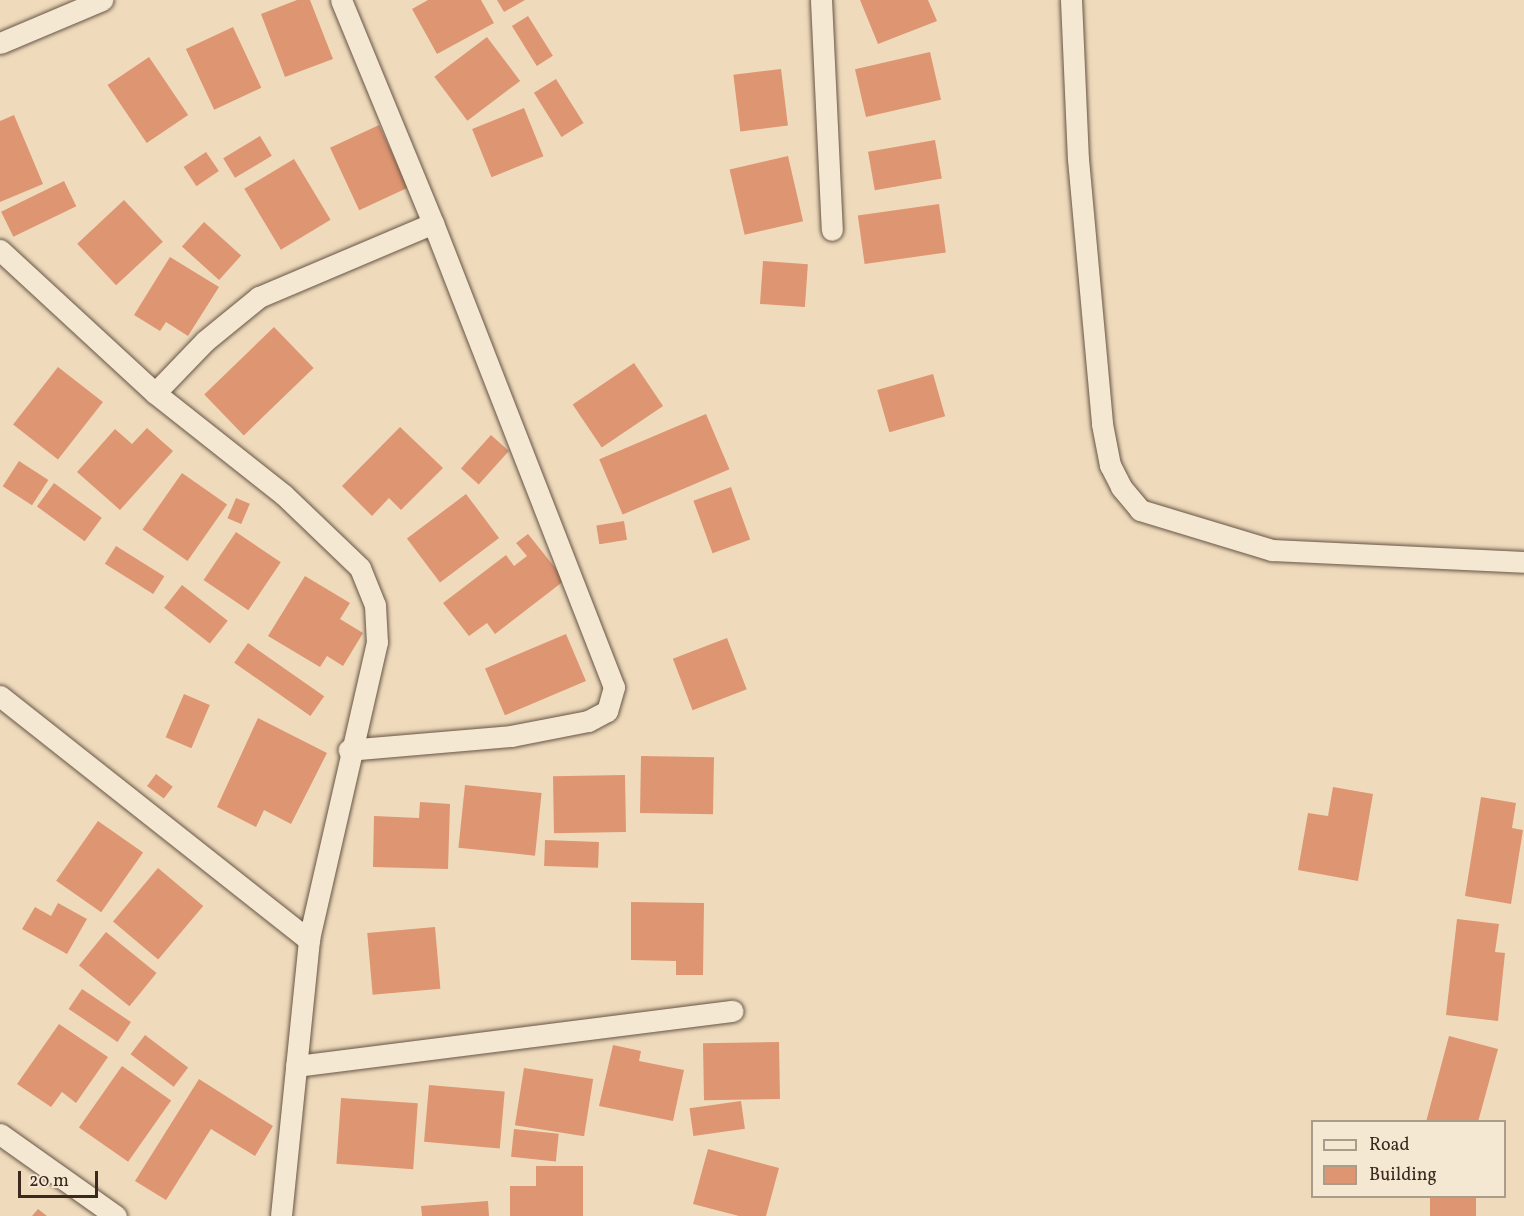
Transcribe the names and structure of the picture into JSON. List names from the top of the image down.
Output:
{
  "legend": ["Road", "Building"],
  "scale_bar": "20 m"
}
